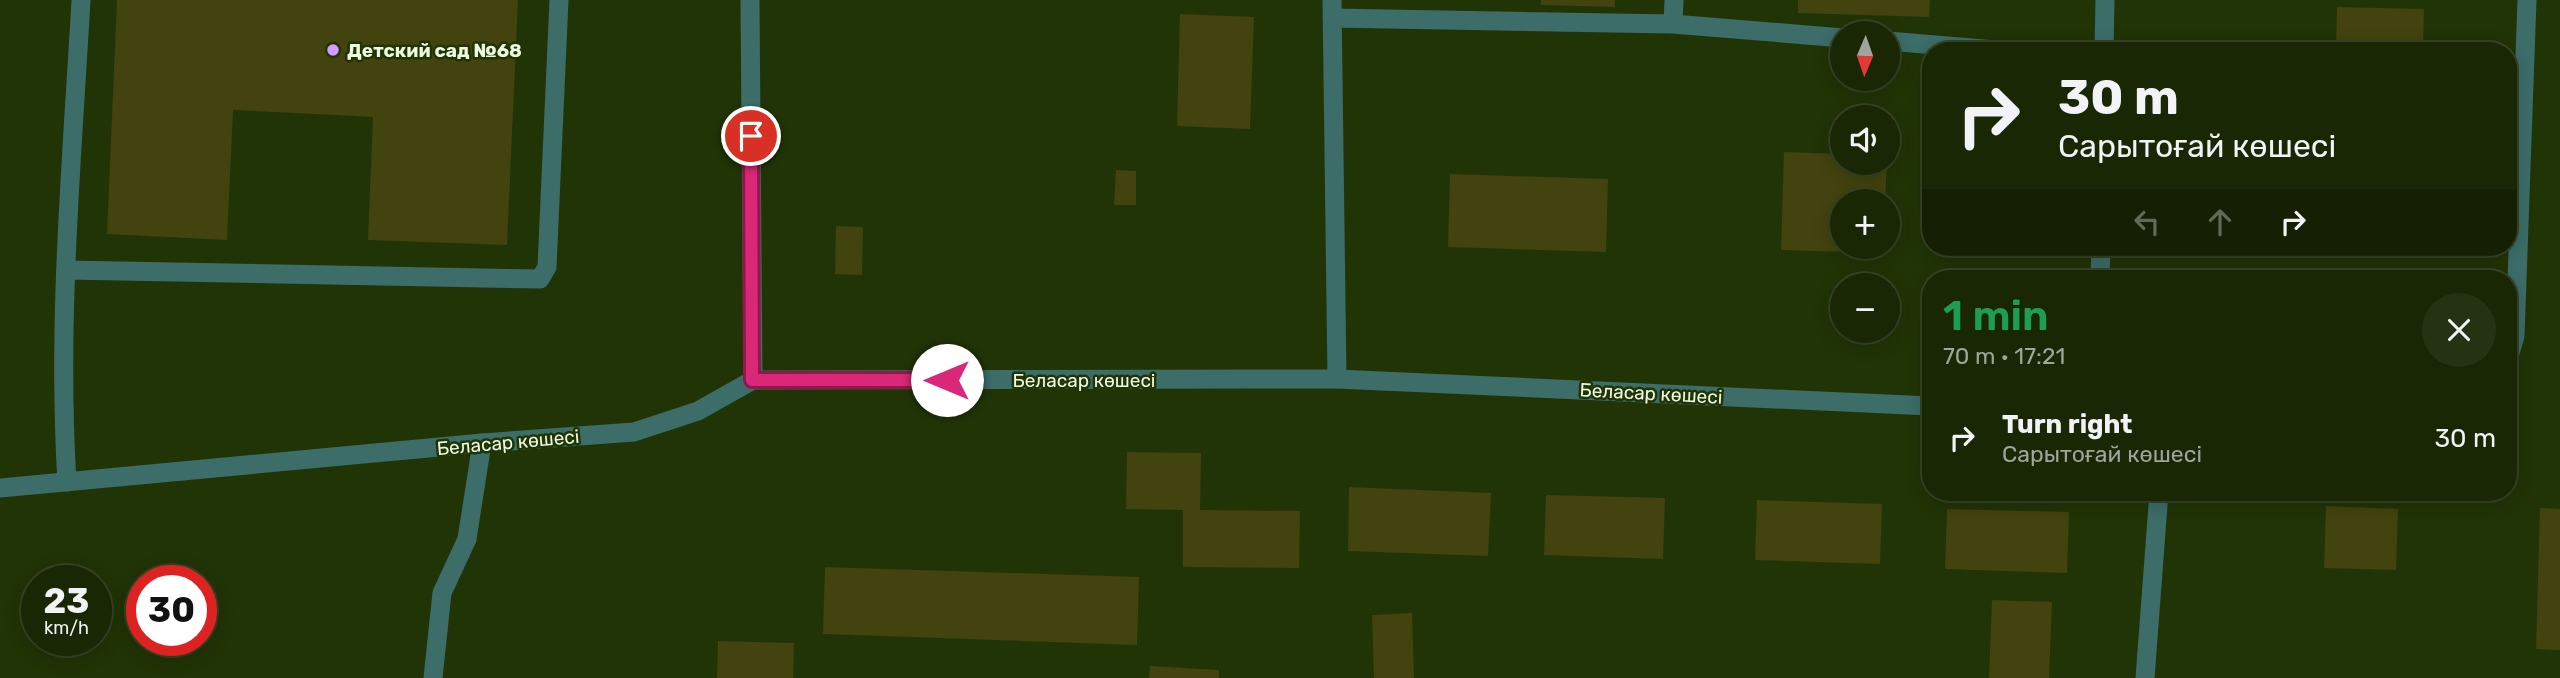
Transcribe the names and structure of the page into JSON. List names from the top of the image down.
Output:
{
  "streets": {
    "street": ["Беласар көшесі"]
  },
  "places": ["Детский сад №68"],
  "north": "bottom",
  "page": {
    "map_buttons": ["+", "−"],
    "turn": ["30 m", "Сарытоғай көшесі"],
    "heading": ["1 min", "70 m · 17:21"],
    "list": [
      {
        "name": "Turn right",
        "note": "Сарытоғай көшесі",
        "value": "30 m"
      }
    ],
    "speed": "23 km/h",
    "limit": "30"
  }
}
